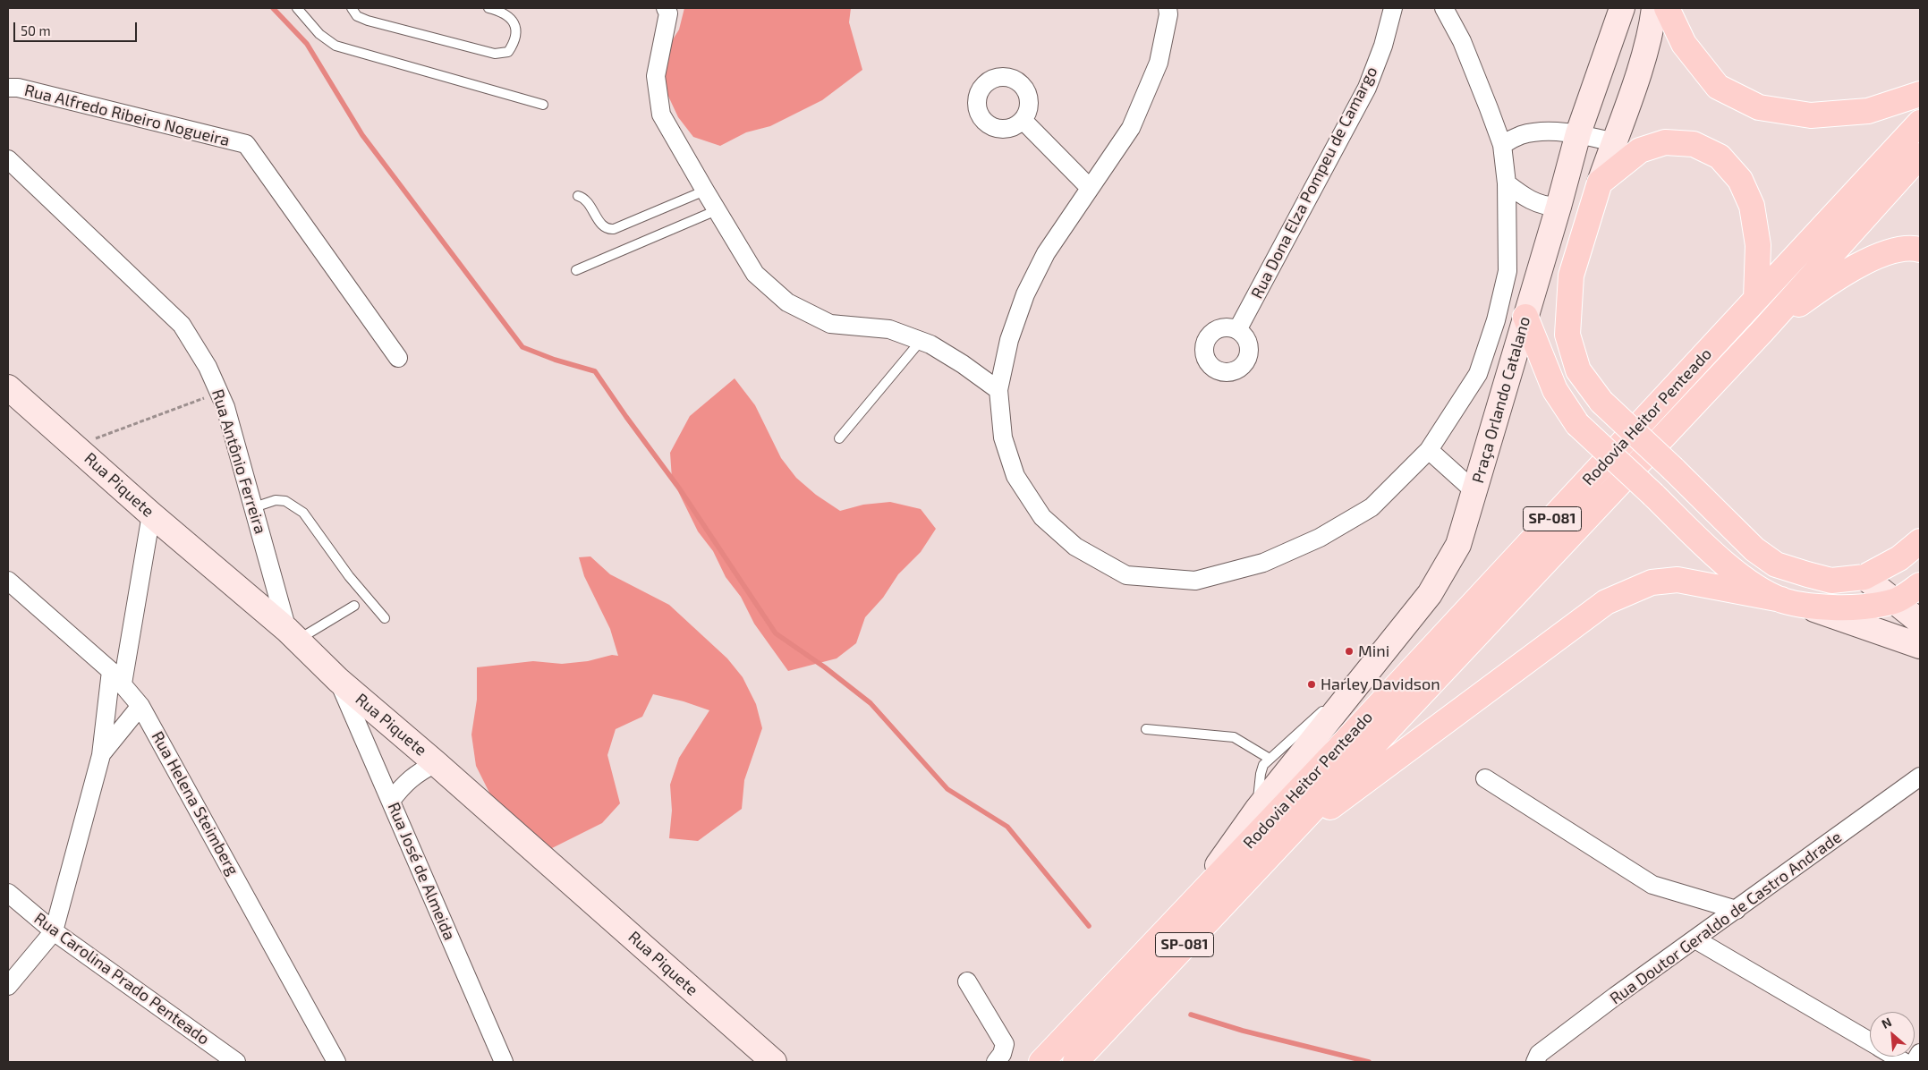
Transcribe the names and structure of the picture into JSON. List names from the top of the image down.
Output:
{
  "streets": {
    "main road": [
      "Praça Orlando Catalano",
      "Rodovia Heitor Penteado",
      "Rua Piquete",
      "SP-081"
    ],
    "street": [
      "Rua Alfredo Ribeiro Nogueira",
      "Rua Dona Elza Pompeu de Camargo",
      "Rua Antônio Ferreira",
      "Rua Helena Steimberg",
      "Rua José de Almeida",
      "Rua Doutor Geraldo de Castro Andrade",
      "Rua Carolina Prado Penteado"
    ]
  },
  "crossings": [
    ["Rua Antônio Ferreira", "Rua Piquete"],
    ["Rua Piquete", "Rua José de Almeida"]
  ],
  "places": ["Mini", "Harley Davidson"],
  "scale_bar": "50 m",
  "north": "top left"
}
